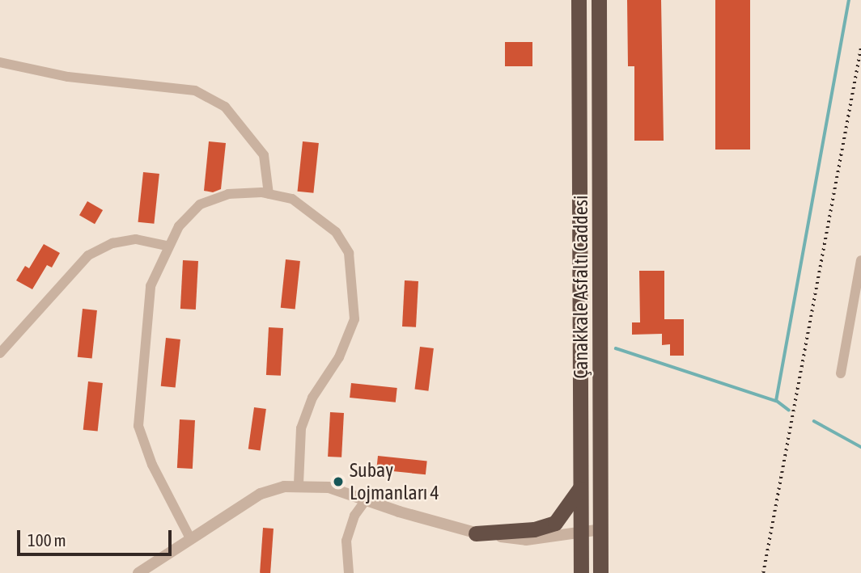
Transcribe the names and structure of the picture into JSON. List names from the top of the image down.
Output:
{
  "streets": {
    "highway": ["Çanakkale Asfaltı Caddesi"]
  },
  "places": ["Subay Lojmanları 4"],
  "scale_bar": "100 m"
}
